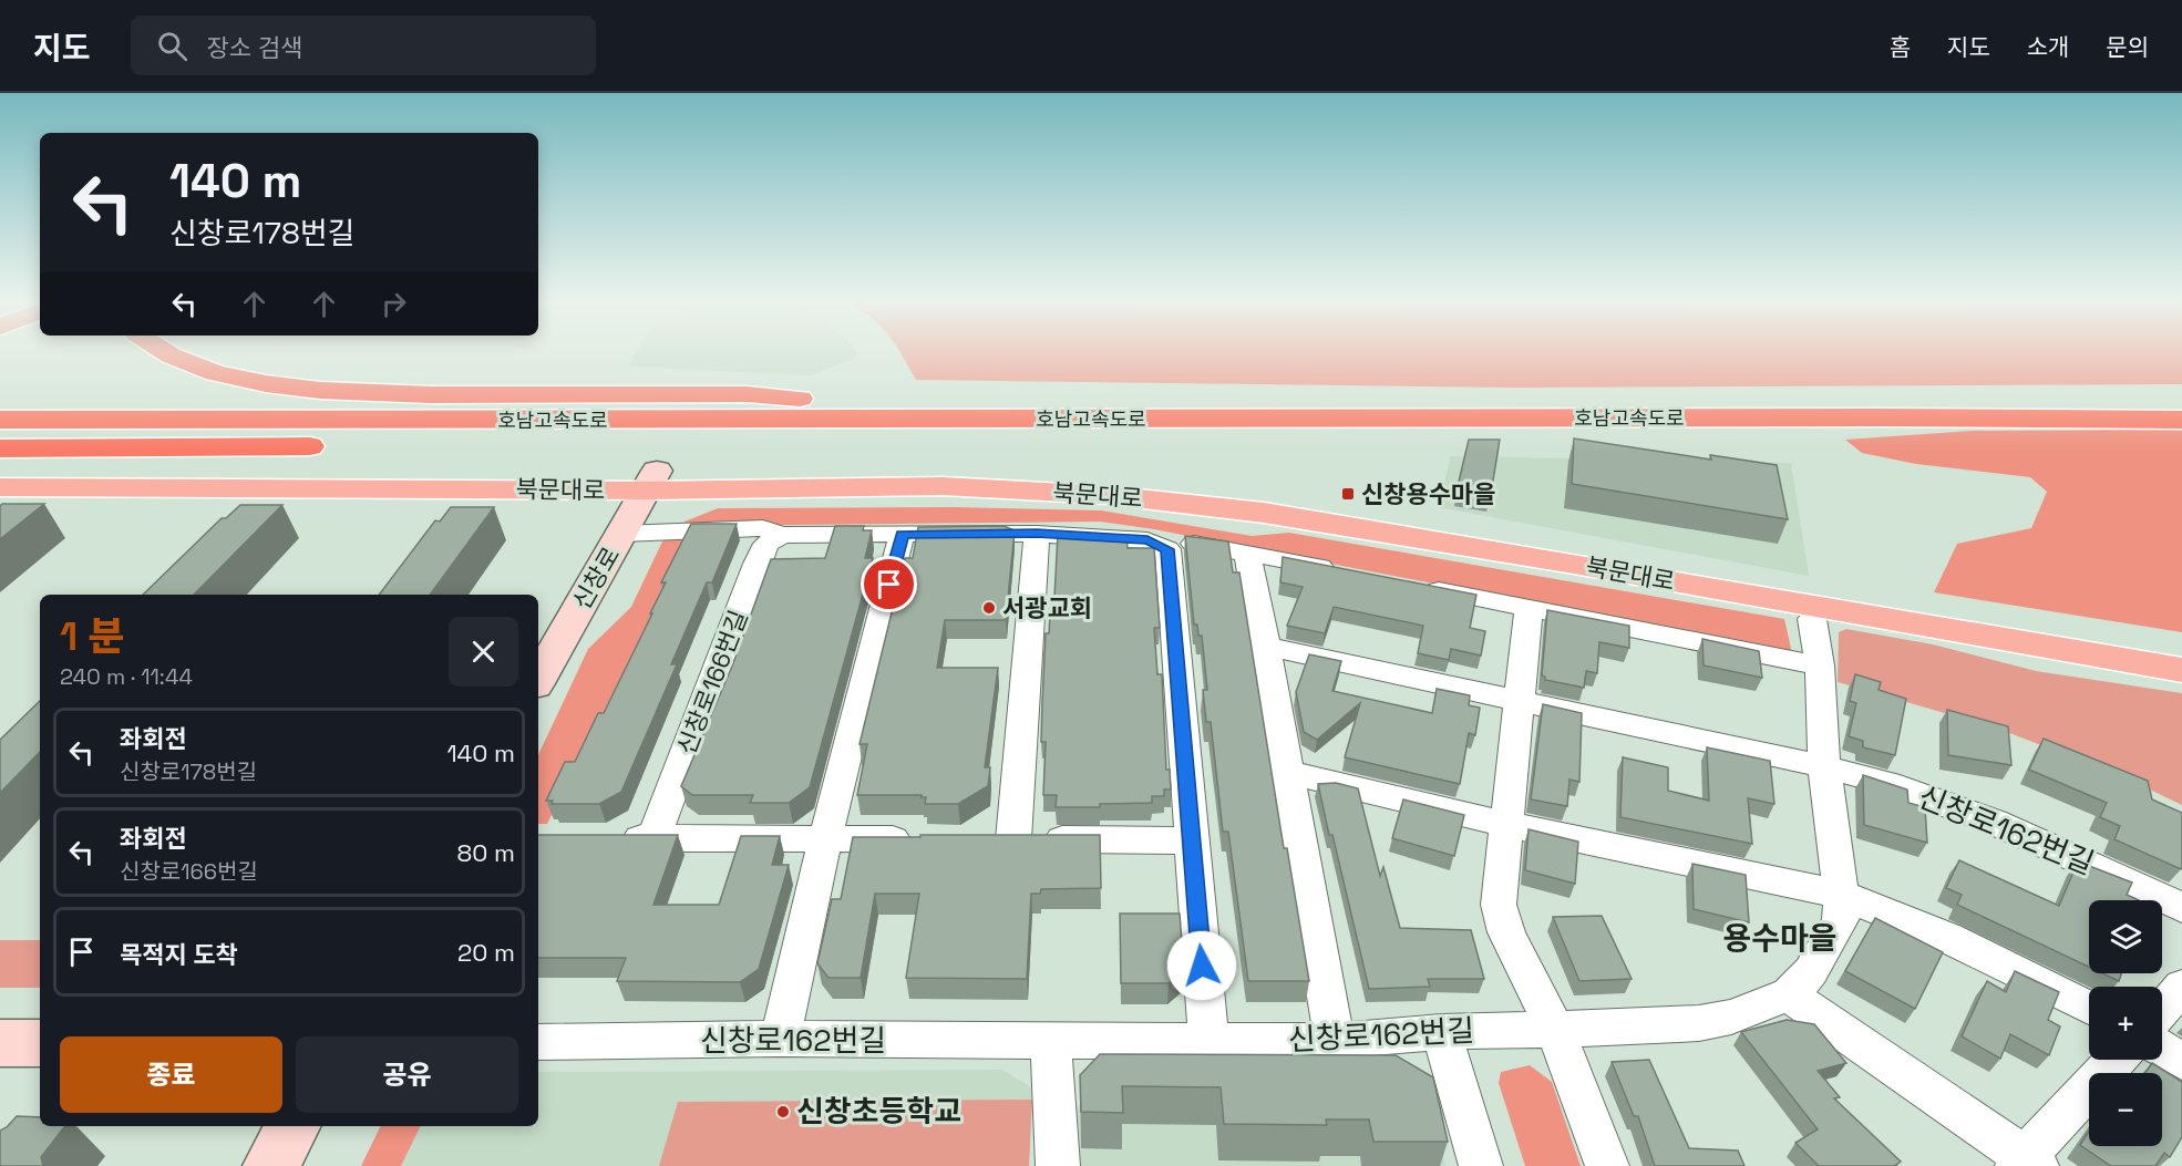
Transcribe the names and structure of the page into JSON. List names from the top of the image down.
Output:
{
  "streets": {
    "highway": ["호남고속도로"],
    "main road": ["북문대로", "신창로"],
    "street": ["신창로166번길", "신창로162번길"]
  },
  "crossings": [
    ["북문대로", "신창로"]
  ],
  "districts": ["용수마을"],
  "places": {
    "transit": ["신창용수마을"],
    "other": ["서광교회", "신창초등학교"]
  },
  "page": {
    "header": "지도",
    "search": "장소 검색",
    "nav": [
      "홈",
      "지도",
      "소개",
      "문의"
    ],
    "turn": ["140 m", "신창로178번길"],
    "heading": ["1 분", "240 m · 11:44"],
    "list": [
      {
        "name": "좌회전",
        "note": "신창로178번길",
        "value": "140 m"
      },
      {
        "name": "좌회전",
        "note": "신창로166번길",
        "value": "80 m"
      },
      {
        "name": "목적지 도착",
        "value": "20 m"
      }
    ],
    "map_buttons": ["+", "−"],
    "buttons": ["종료", "공유"]
  }
}
